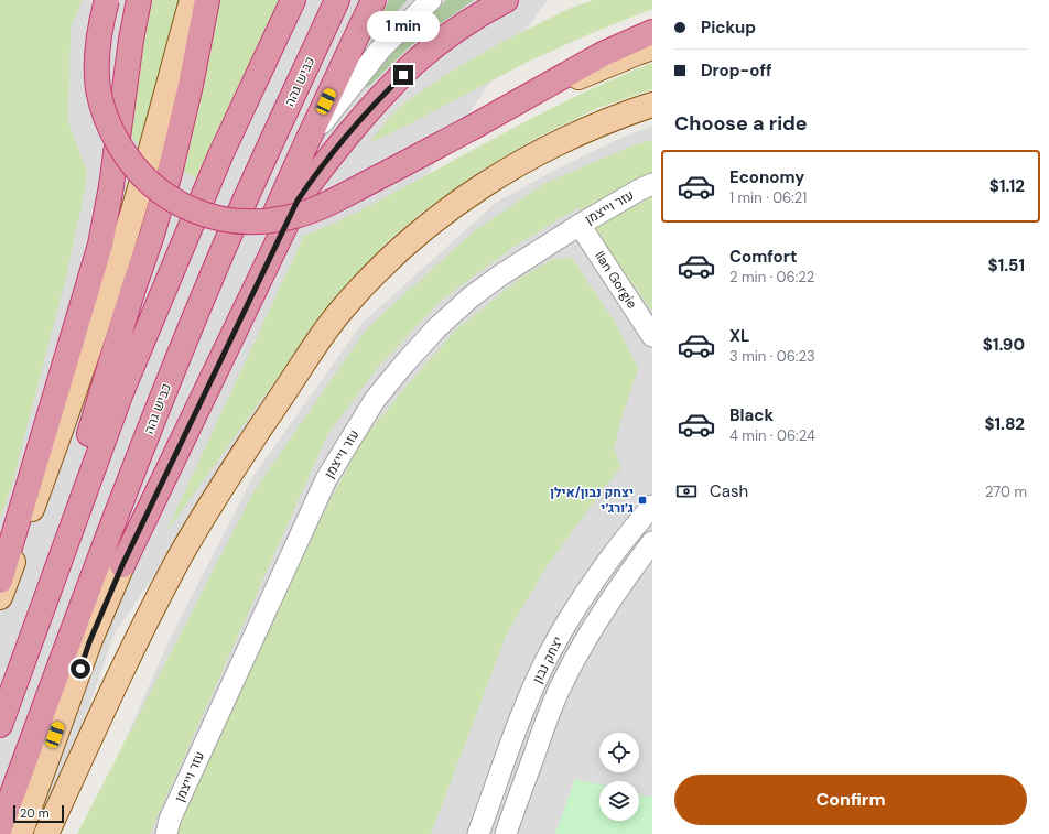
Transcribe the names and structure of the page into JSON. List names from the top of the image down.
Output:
{
  "streets": {
    "highway": ["כביש גהה"],
    "street": ["עזר וייצמן", "Ilan Gorgie", "יצחק נבון"]
  },
  "crossings": [
    ["עזר וייצמן", "Ilan Gorgie"]
  ],
  "places": {
    "transit": ["יצחק נבון/אילן ג׳ורג׳י"]
  },
  "scale_bar": "20 m",
  "page": {
    "banner": ["Pickup", "Drop-off"],
    "bubble": "1 min",
    "heading": "Choose a ride",
    "list": [
      {
        "name": "Economy",
        "note": "1 min · 06:21",
        "value": "$1.12"
      },
      {
        "name": "Comfort",
        "note": "2 min · 06:22",
        "value": "$1.51"
      },
      {
        "name": "XL",
        "note": "3 min · 06:23",
        "value": "$1.90"
      },
      {
        "name": "Black",
        "note": "4 min · 06:24",
        "value": "$1.82"
      }
    ],
    "pay": ["Cash", "270 m"],
    "buttons": "Confirm",
    "scale": "20 m"
  }
}
